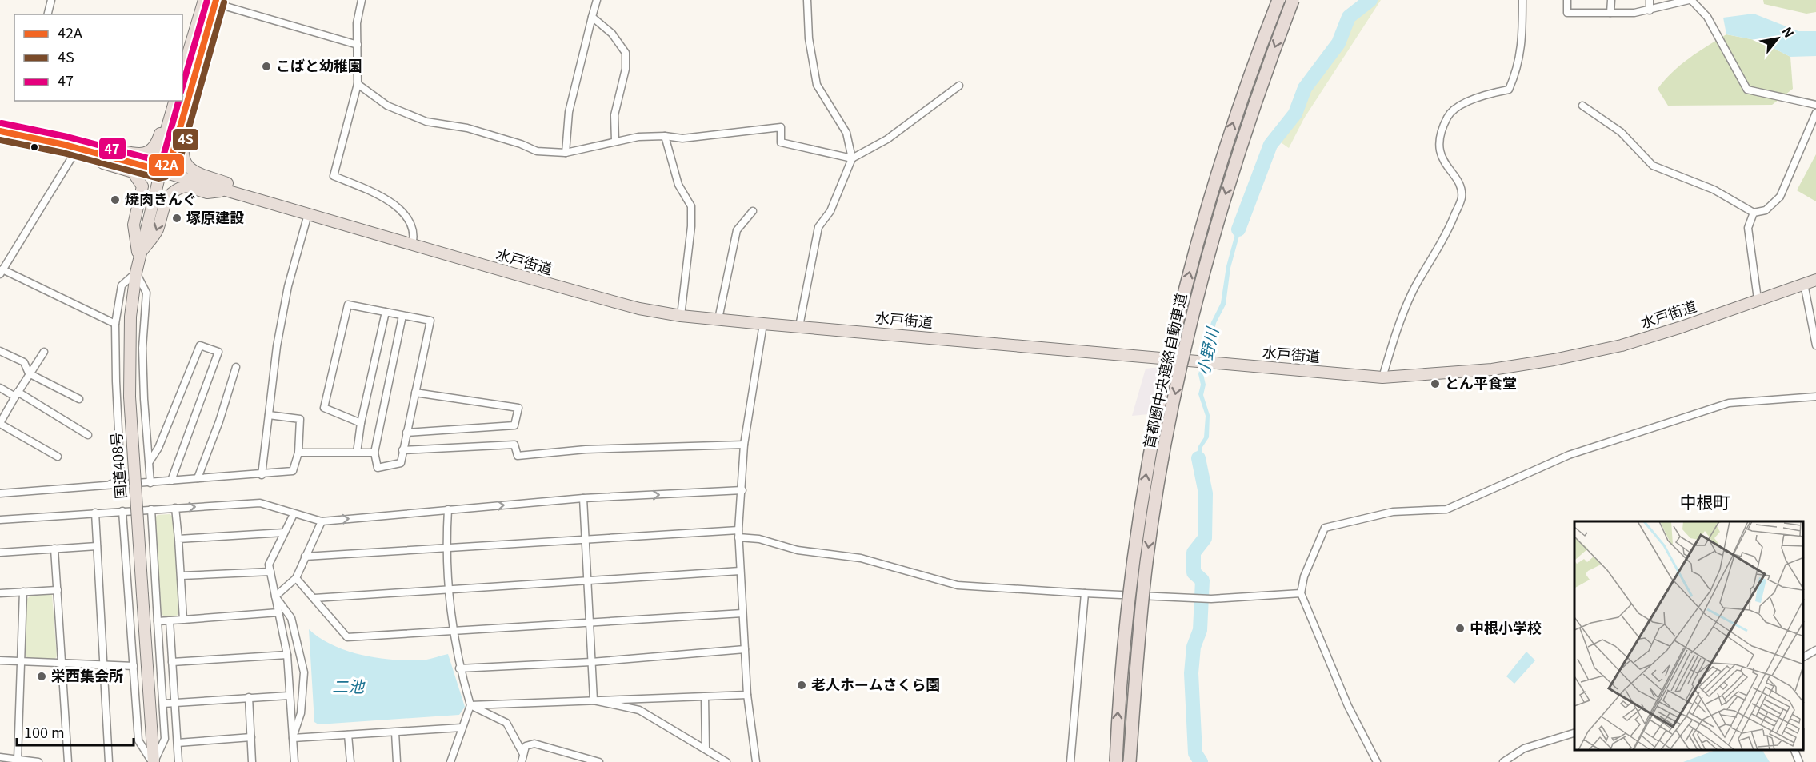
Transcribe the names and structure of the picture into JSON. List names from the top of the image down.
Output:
{
  "streets": {
    "highway": ["水戸街道", "首都圏中央連絡自動車道", "国道408号"]
  },
  "crossings": [
    ["水戸街道", "国道408号"]
  ],
  "districts": ["中根町"],
  "water": ["小野川", "二池"],
  "places": [
    "こばと幼稚園",
    "焼肉きんぐ",
    "塚原建設",
    "とん平食堂",
    "中根小学校",
    "栄西集会所",
    "老人ホームさくら園"
  ],
  "lines": ["transit line 42A", "transit line 47", "transit line 4S"],
  "legend": ["42A", "4S", "47"],
  "scale_bar": "100 m",
  "north": "top right"
}
